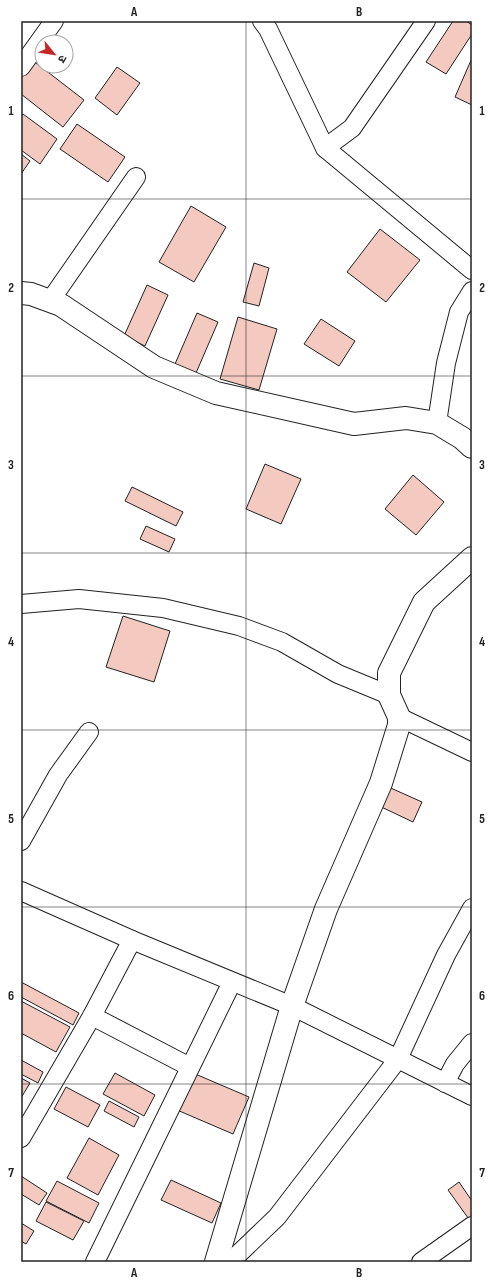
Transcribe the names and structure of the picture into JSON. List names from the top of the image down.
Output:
{
  "north": "bottom right",
  "grid": {
    "columns": ["A", "B"],
    "rows": [
      "1",
      "2",
      "3",
      "4",
      "5",
      "6",
      "7"
    ]
  }
}
